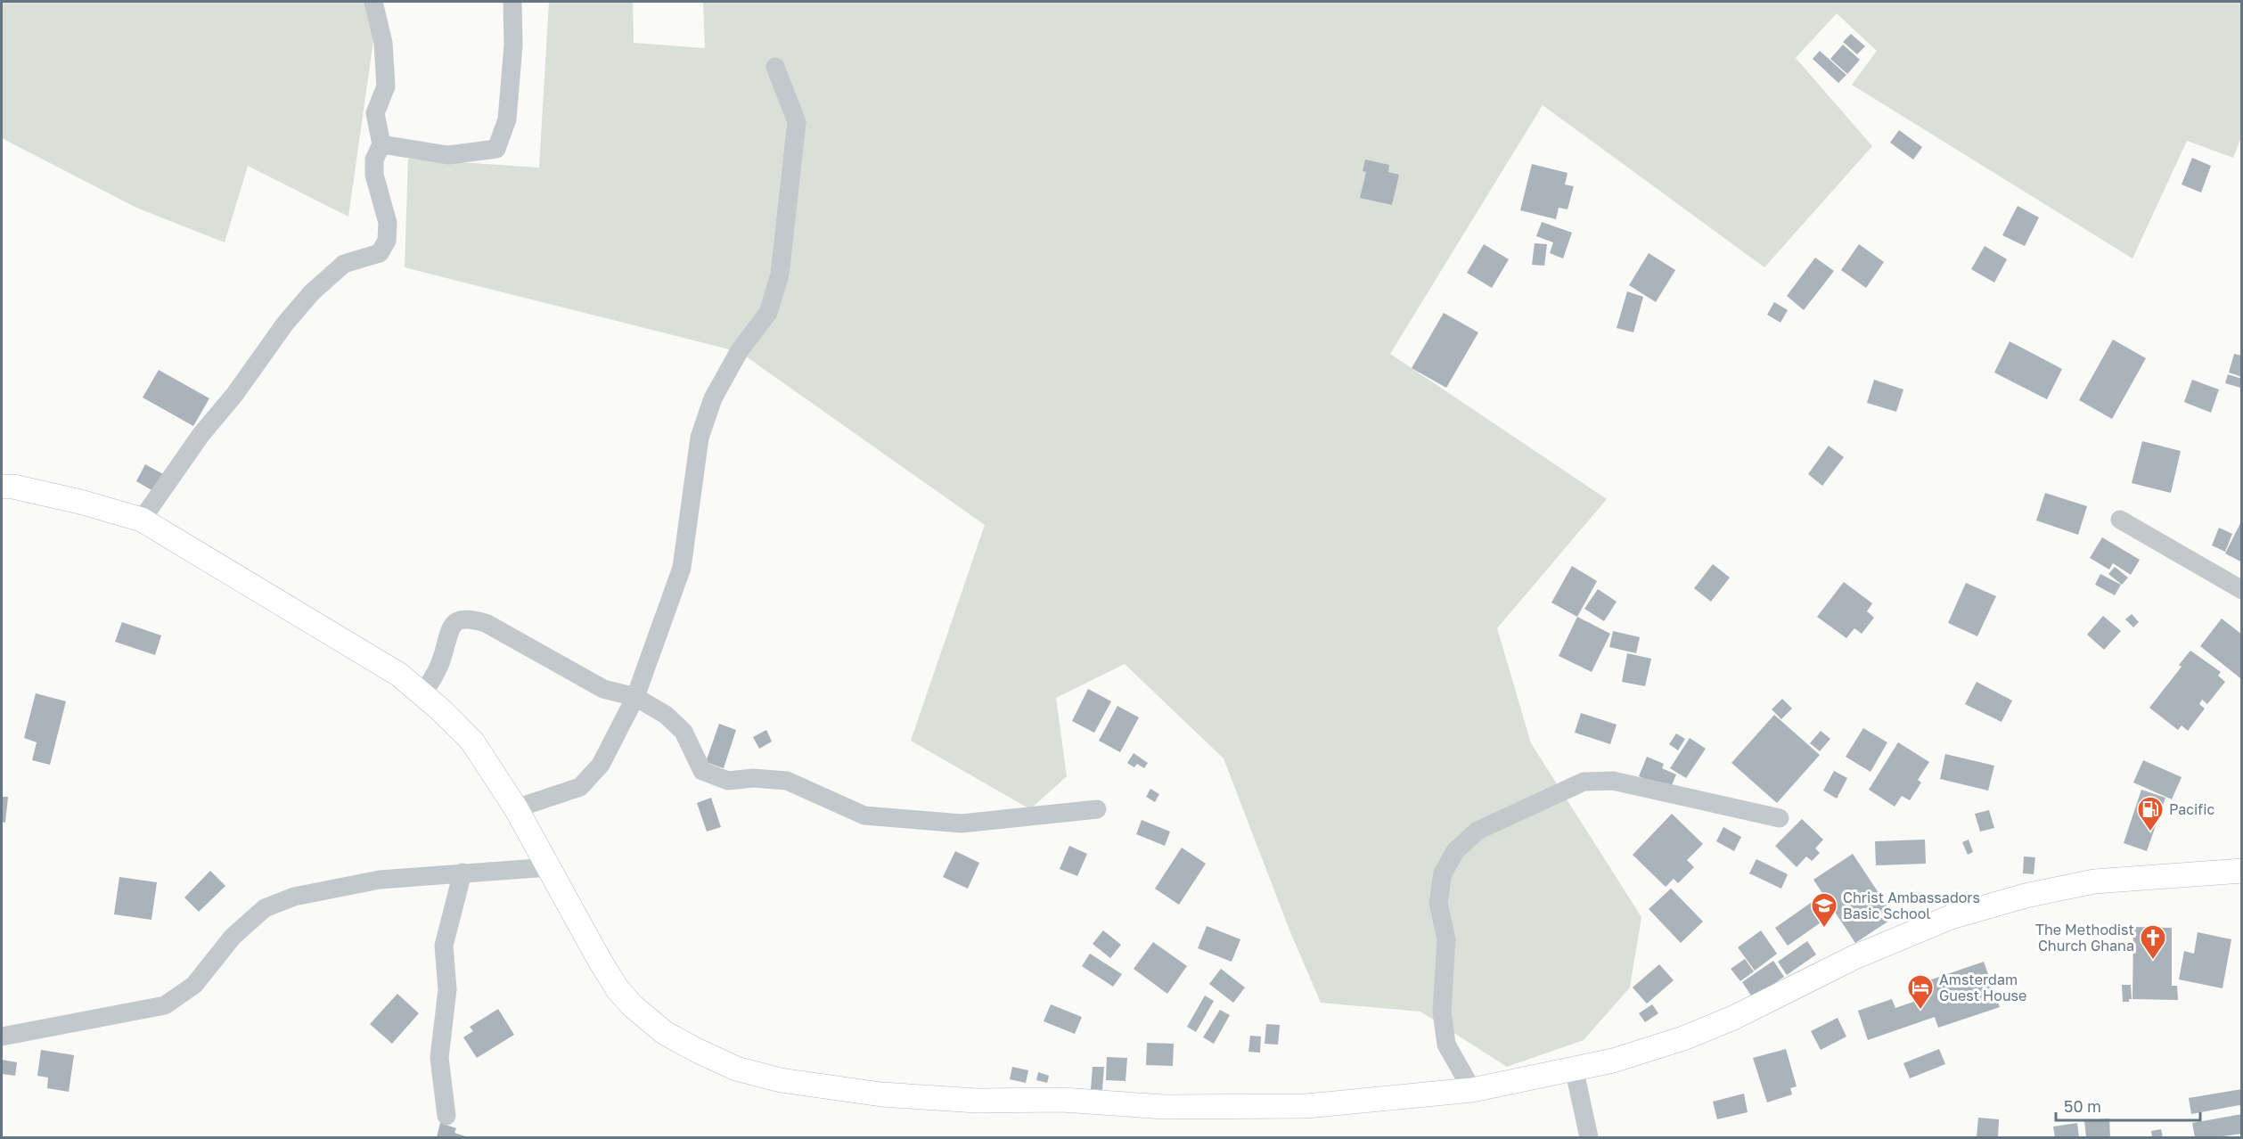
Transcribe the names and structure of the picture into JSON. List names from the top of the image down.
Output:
{
  "places": {
    "fuel station": ["Pacific"],
    "school or university": ["Christ Ambassadors Basic School"],
    "church": ["The Methodist Church Ghana"],
    "hotel": ["Amsterdam Guest House"]
  },
  "scale_bar": "50 m"
}
